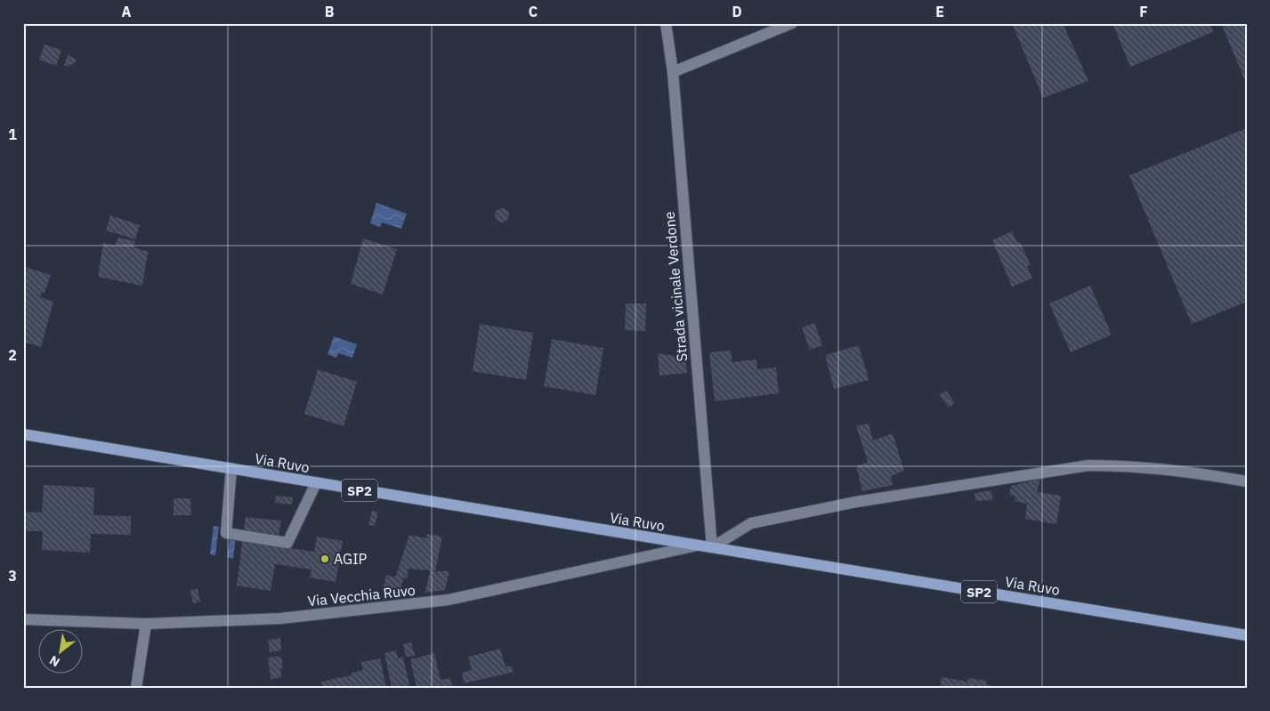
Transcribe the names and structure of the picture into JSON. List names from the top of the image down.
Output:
{
  "streets": {
    "main road": ["Via Ruvo", "SP2"],
    "street": ["Strada vicinale Verdone", "Via Vecchia Ruvo"]
  },
  "crossings": [
    ["Strada vicinale Verdone", "Via Ruvo"],
    ["Via Ruvo", "Via Vecchia Ruvo"]
  ],
  "places": ["AGIP"],
  "north": "bottom left",
  "grid": {
    "columns": [
      "A",
      "B",
      "C",
      "D",
      "E",
      "F"
    ],
    "rows": ["1", "2", "3"]
  }
}
